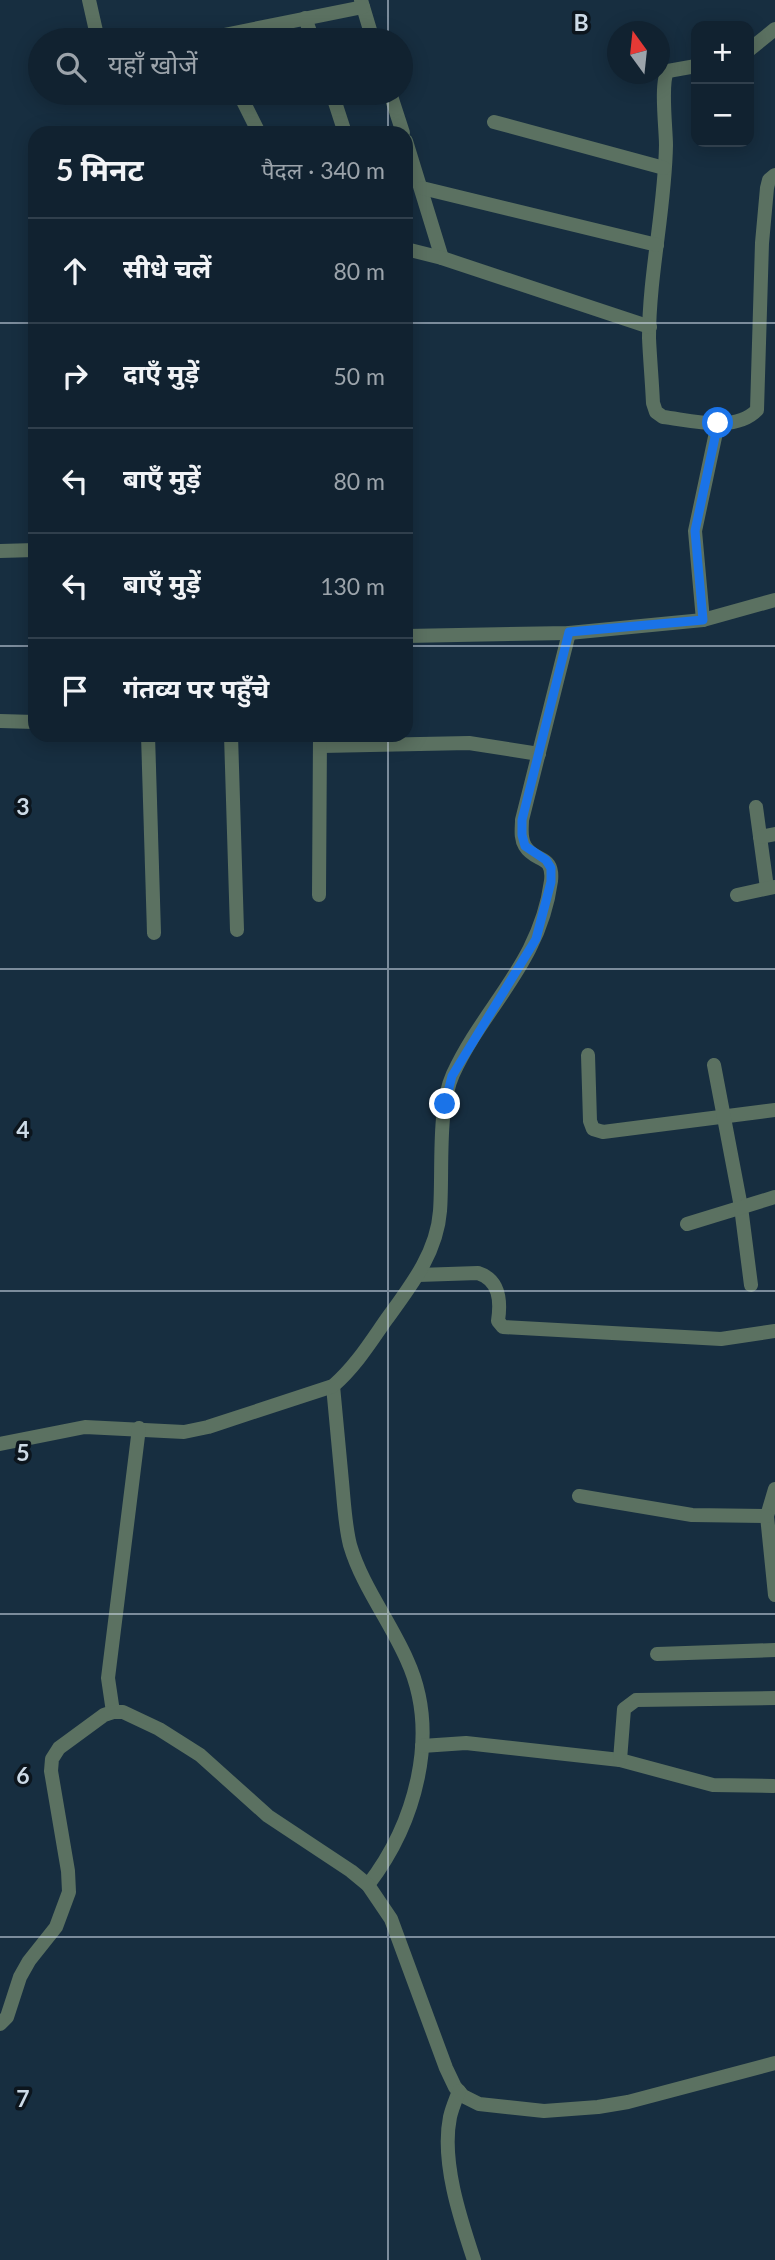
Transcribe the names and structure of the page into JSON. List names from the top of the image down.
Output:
{
  "north": "top",
  "page": {
    "map_buttons": ["+", "−"],
    "search": "यहाँ खोजें",
    "heading": ["5 मिनट", "पैदल · 340 m"],
    "list": [
      ["सीधे चलें", "80 m"],
      ["दाएँ मुड़ें", "50 m"],
      ["बाएँ मुड़ें", "80 m"],
      ["बाएँ मुड़ें", "130 m"],
      "गंतव्य पर पहुँचे"
    ]
  },
  "grid": {
    "columns": ["B"],
    "rows": [
      "3",
      "4",
      "5",
      "6",
      "7"
    ]
  }
}
